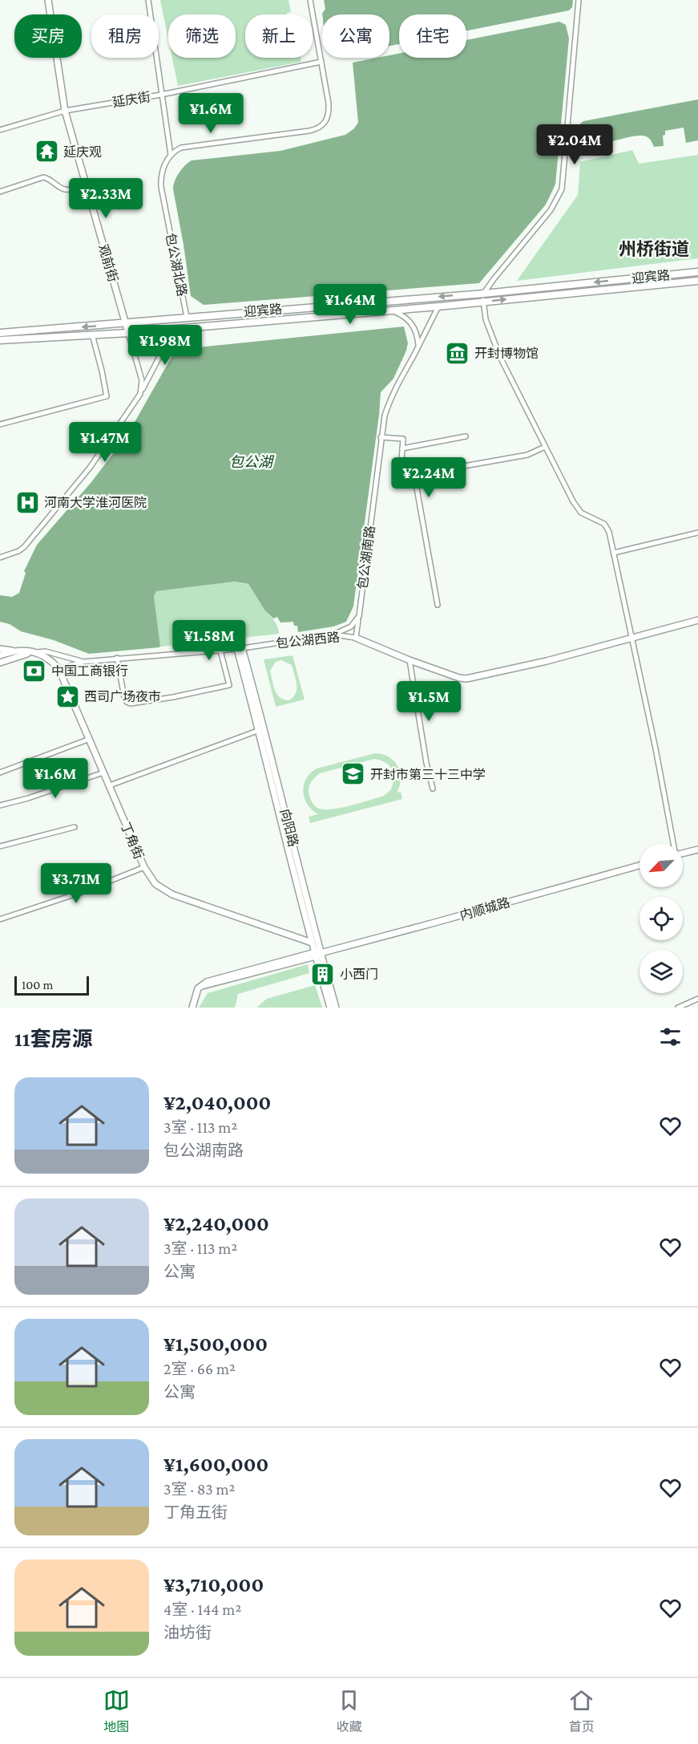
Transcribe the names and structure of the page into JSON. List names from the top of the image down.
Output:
{
  "streets": {
    "main road": ["迎宾路"],
    "street": [
      "延庆街",
      "观前街",
      "包公湖北路",
      "包公湖南路",
      "包公湖西路",
      "向阳路",
      "丁角街",
      "内顺城路"
    ]
  },
  "crossings": [
    ["延庆街", "观前街"],
    ["观前街", "迎宾路"],
    ["包公湖北路", "迎宾路"],
    ["迎宾路", "包公湖南路"],
    ["包公湖南路", "包公湖西路"],
    ["包公湖西路", "向阳路"],
    ["包公湖西路", "丁角街"],
    ["向阳路", "丁角街"],
    ["向阳路", "内顺城路"]
  ],
  "districts": ["州桥街道"],
  "water": ["包公湖"],
  "places": {
    "temple": ["延庆观"],
    "museum": ["开封博物馆"],
    "hospital": ["河南大学淮河医院"],
    "bank": ["中国工商银行"],
    "place": ["西司广场夜市"],
    "school or university": ["开封市第三十三中学"],
    "building": ["小西门"]
  },
  "scale_bar": "100 m",
  "north": "bottom left",
  "page": {
    "chip": [
      "买房",
      "租房",
      "筛选",
      "新上",
      "公寓",
      "住宅"
    ],
    "price": [
      "¥1.6M",
      "¥2.04M",
      "¥2.33M",
      "¥1.64M",
      "¥1.98M",
      "¥1.47M",
      "¥2.24M",
      "¥1.58M",
      "¥1.5M",
      "¥1.6M",
      "¥3.71M"
    ],
    "scale": "100 m",
    "heading": "11套房源",
    "list": [
      {
        "name": "¥2,040,000",
        "note": "3室 · 113 m² · 包公湖南路"
      },
      {
        "name": "¥2,240,000",
        "note": "3室 · 113 m² · 公寓"
      },
      {
        "name": "¥1,500,000",
        "note": "2室 · 66 m² · 公寓"
      },
      {
        "name": "¥1,600,000",
        "note": "3室 · 83 m² · 丁角五街"
      },
      {
        "name": "¥3,710,000",
        "note": "4室 · 144 m² · 油坊街"
      }
    ],
    "tabs": ["地图", "收藏", "首页"]
  }
}
